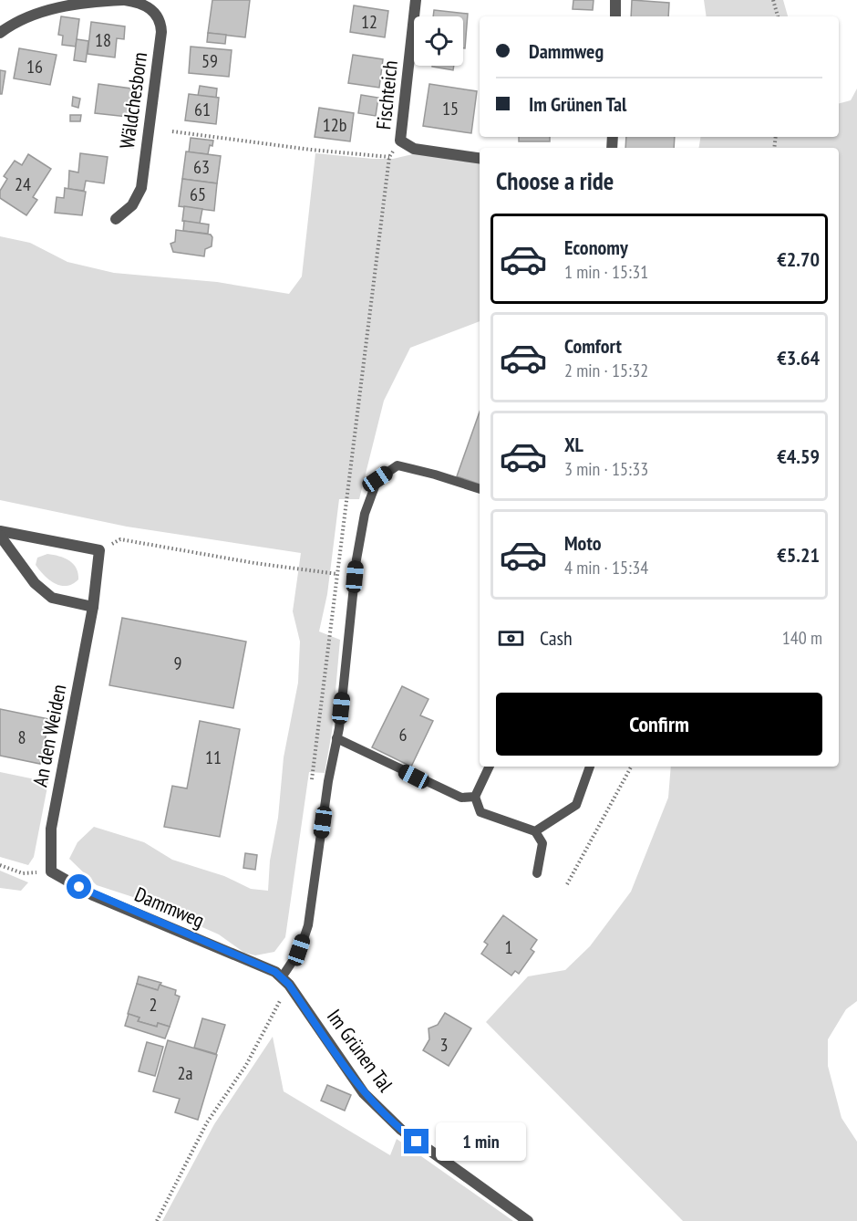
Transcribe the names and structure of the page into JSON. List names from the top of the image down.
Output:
{
  "streets": {
    "street": [
      "Fischteich",
      "Wäldchesborn",
      "An den Weiden",
      "Dammweg",
      "Im Grünen Tal"
    ]
  },
  "crossings": [
    ["An den Weiden", "Dammweg"],
    ["Dammweg", "Im Grünen Tal"]
  ],
  "house_numbers": [
    "12",
    "18",
    "59",
    "16",
    "15",
    "61",
    "12b",
    "63",
    "24",
    "65",
    "9",
    "6",
    "8",
    "11",
    "1",
    "2",
    "3",
    "2a"
  ],
  "page": {
    "banner": ["Dammweg", "Im Grünen Tal"],
    "heading": "Choose a ride",
    "list": [
      {
        "name": "Economy",
        "note": "1 min · 15:31",
        "value": "€2.70"
      },
      {
        "name": "Comfort",
        "note": "2 min · 15:32",
        "value": "€3.64"
      },
      {
        "name": "XL",
        "note": "3 min · 15:33",
        "value": "€4.59"
      },
      {
        "name": "Moto",
        "note": "4 min · 15:34",
        "value": "€5.21"
      }
    ],
    "pay": ["Cash", "140 m"],
    "buttons": "Confirm",
    "bubble": "1 min"
  }
}
